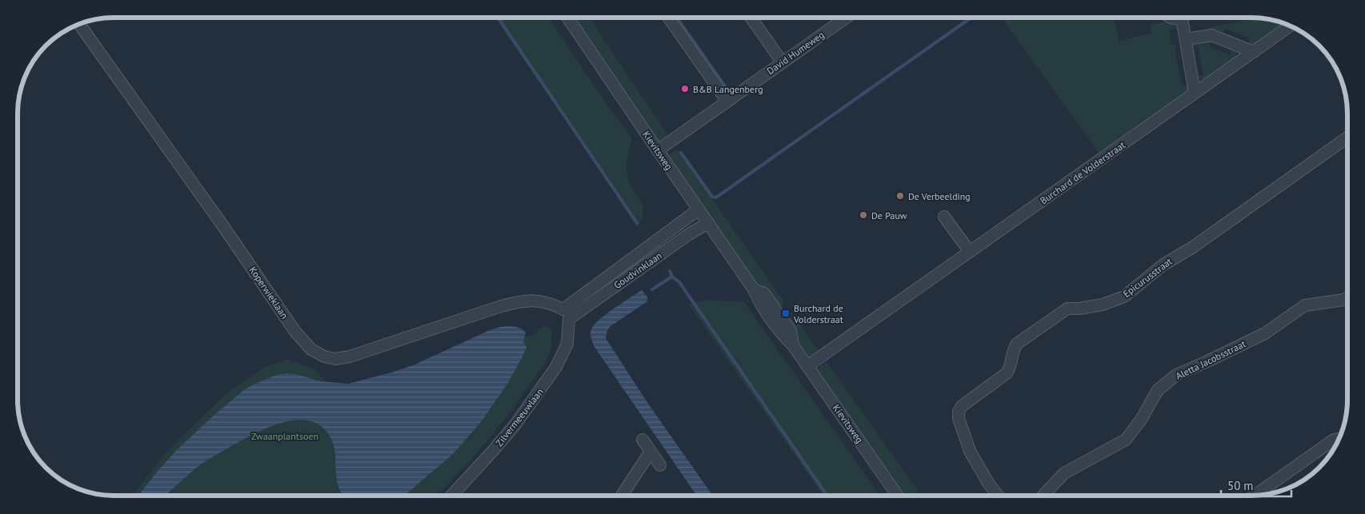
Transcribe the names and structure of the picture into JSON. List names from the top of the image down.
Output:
{
  "streets": {
    "street": [
      "David Humeweg",
      "Kievitsweg",
      "Burchard de Volderstraat",
      "Goudvinklaan",
      "Epicurusstraat",
      "Koperwieklaan",
      "Aletta Jacobsstraat",
      "Zilvermeeuwlaan"
    ]
  },
  "crossings": [
    ["David Humeweg", "Kievitsweg"],
    ["Kievitsweg", "Burchard de Volderstraat"],
    ["Kievitsweg", "Goudvinklaan"],
    ["Goudvinklaan", "Koperwieklaan"],
    ["Goudvinklaan", "Zilvermeeuwlaan"],
    ["Koperwieklaan", "Zilvermeeuwlaan"]
  ],
  "parks": ["Zwaanplantsoen"],
  "places": {
    "other": ["B&B Langenberg", "De Verbeelding", "De Pauw"],
    "transit": ["Burchard de Volderstraat"]
  },
  "scale_bar": "50 m"
}
